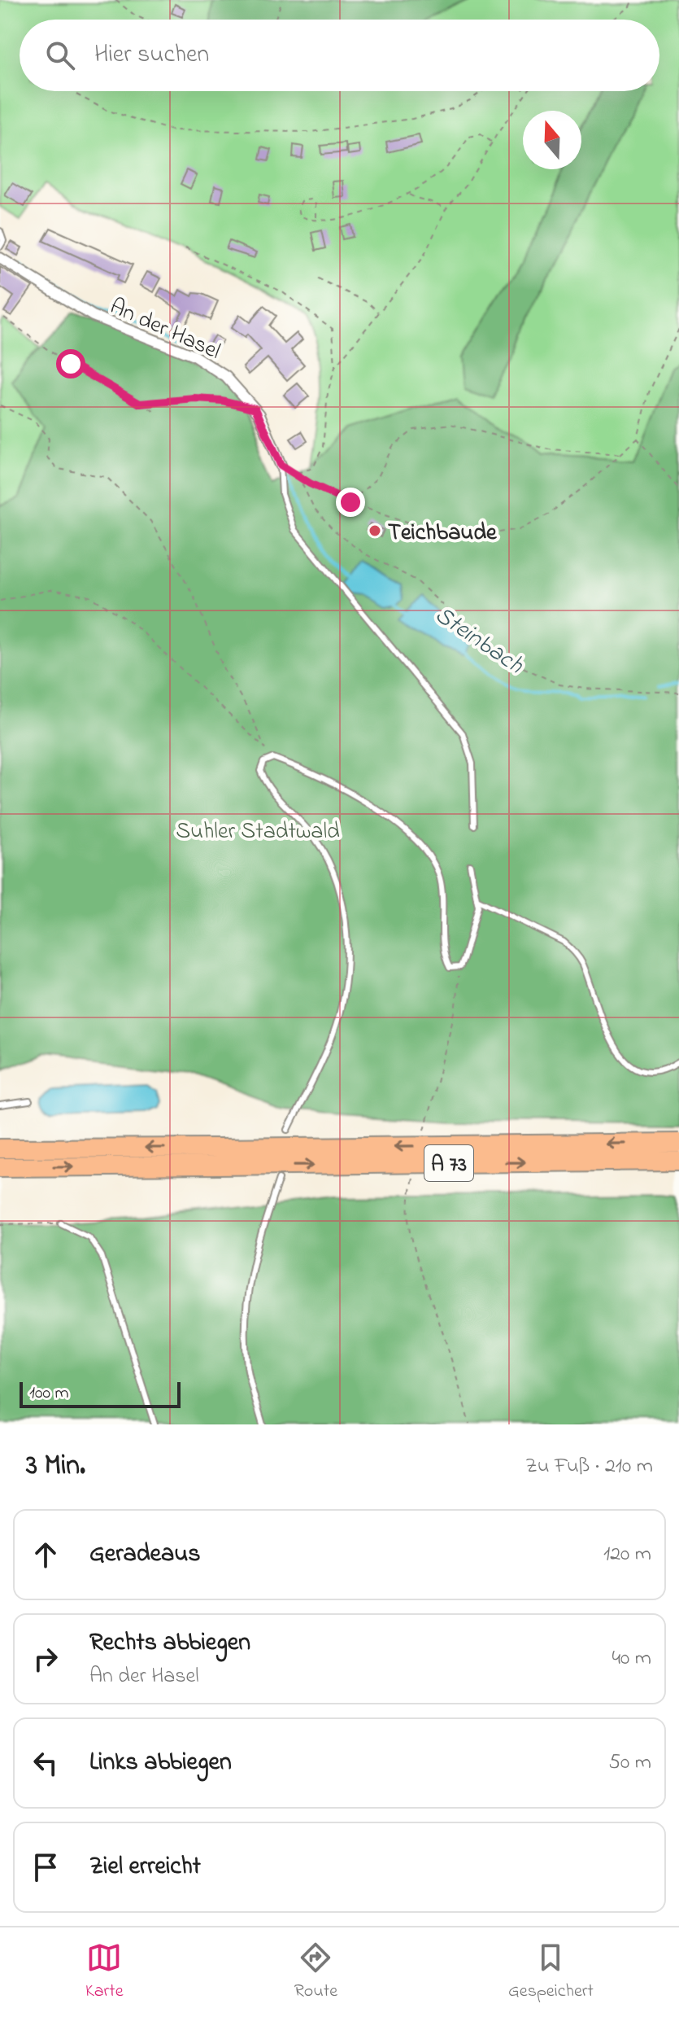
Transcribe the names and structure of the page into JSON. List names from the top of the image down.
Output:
{
  "streets": {
    "highway": ["A 73"],
    "street": ["An der Hasel"]
  },
  "water": ["Steinbach"],
  "parks": ["Suhler Stadtwald"],
  "places": ["Teichbaude"],
  "scale_bar": "100 m",
  "north": "top",
  "page": {
    "search": "Hier suchen",
    "scale": "100 m",
    "heading": ["3 Min.", "Zu Fuß · 210 m"],
    "list": [
      ["Geradeaus", "120 m"],
      ["Rechts abbiegen", "An der Hasel", "40 m"],
      ["Links abbiegen", "50 m"],
      "Ziel erreicht"
    ],
    "nav": ["Karte", "Route", "Gespeichert"]
  }
}
